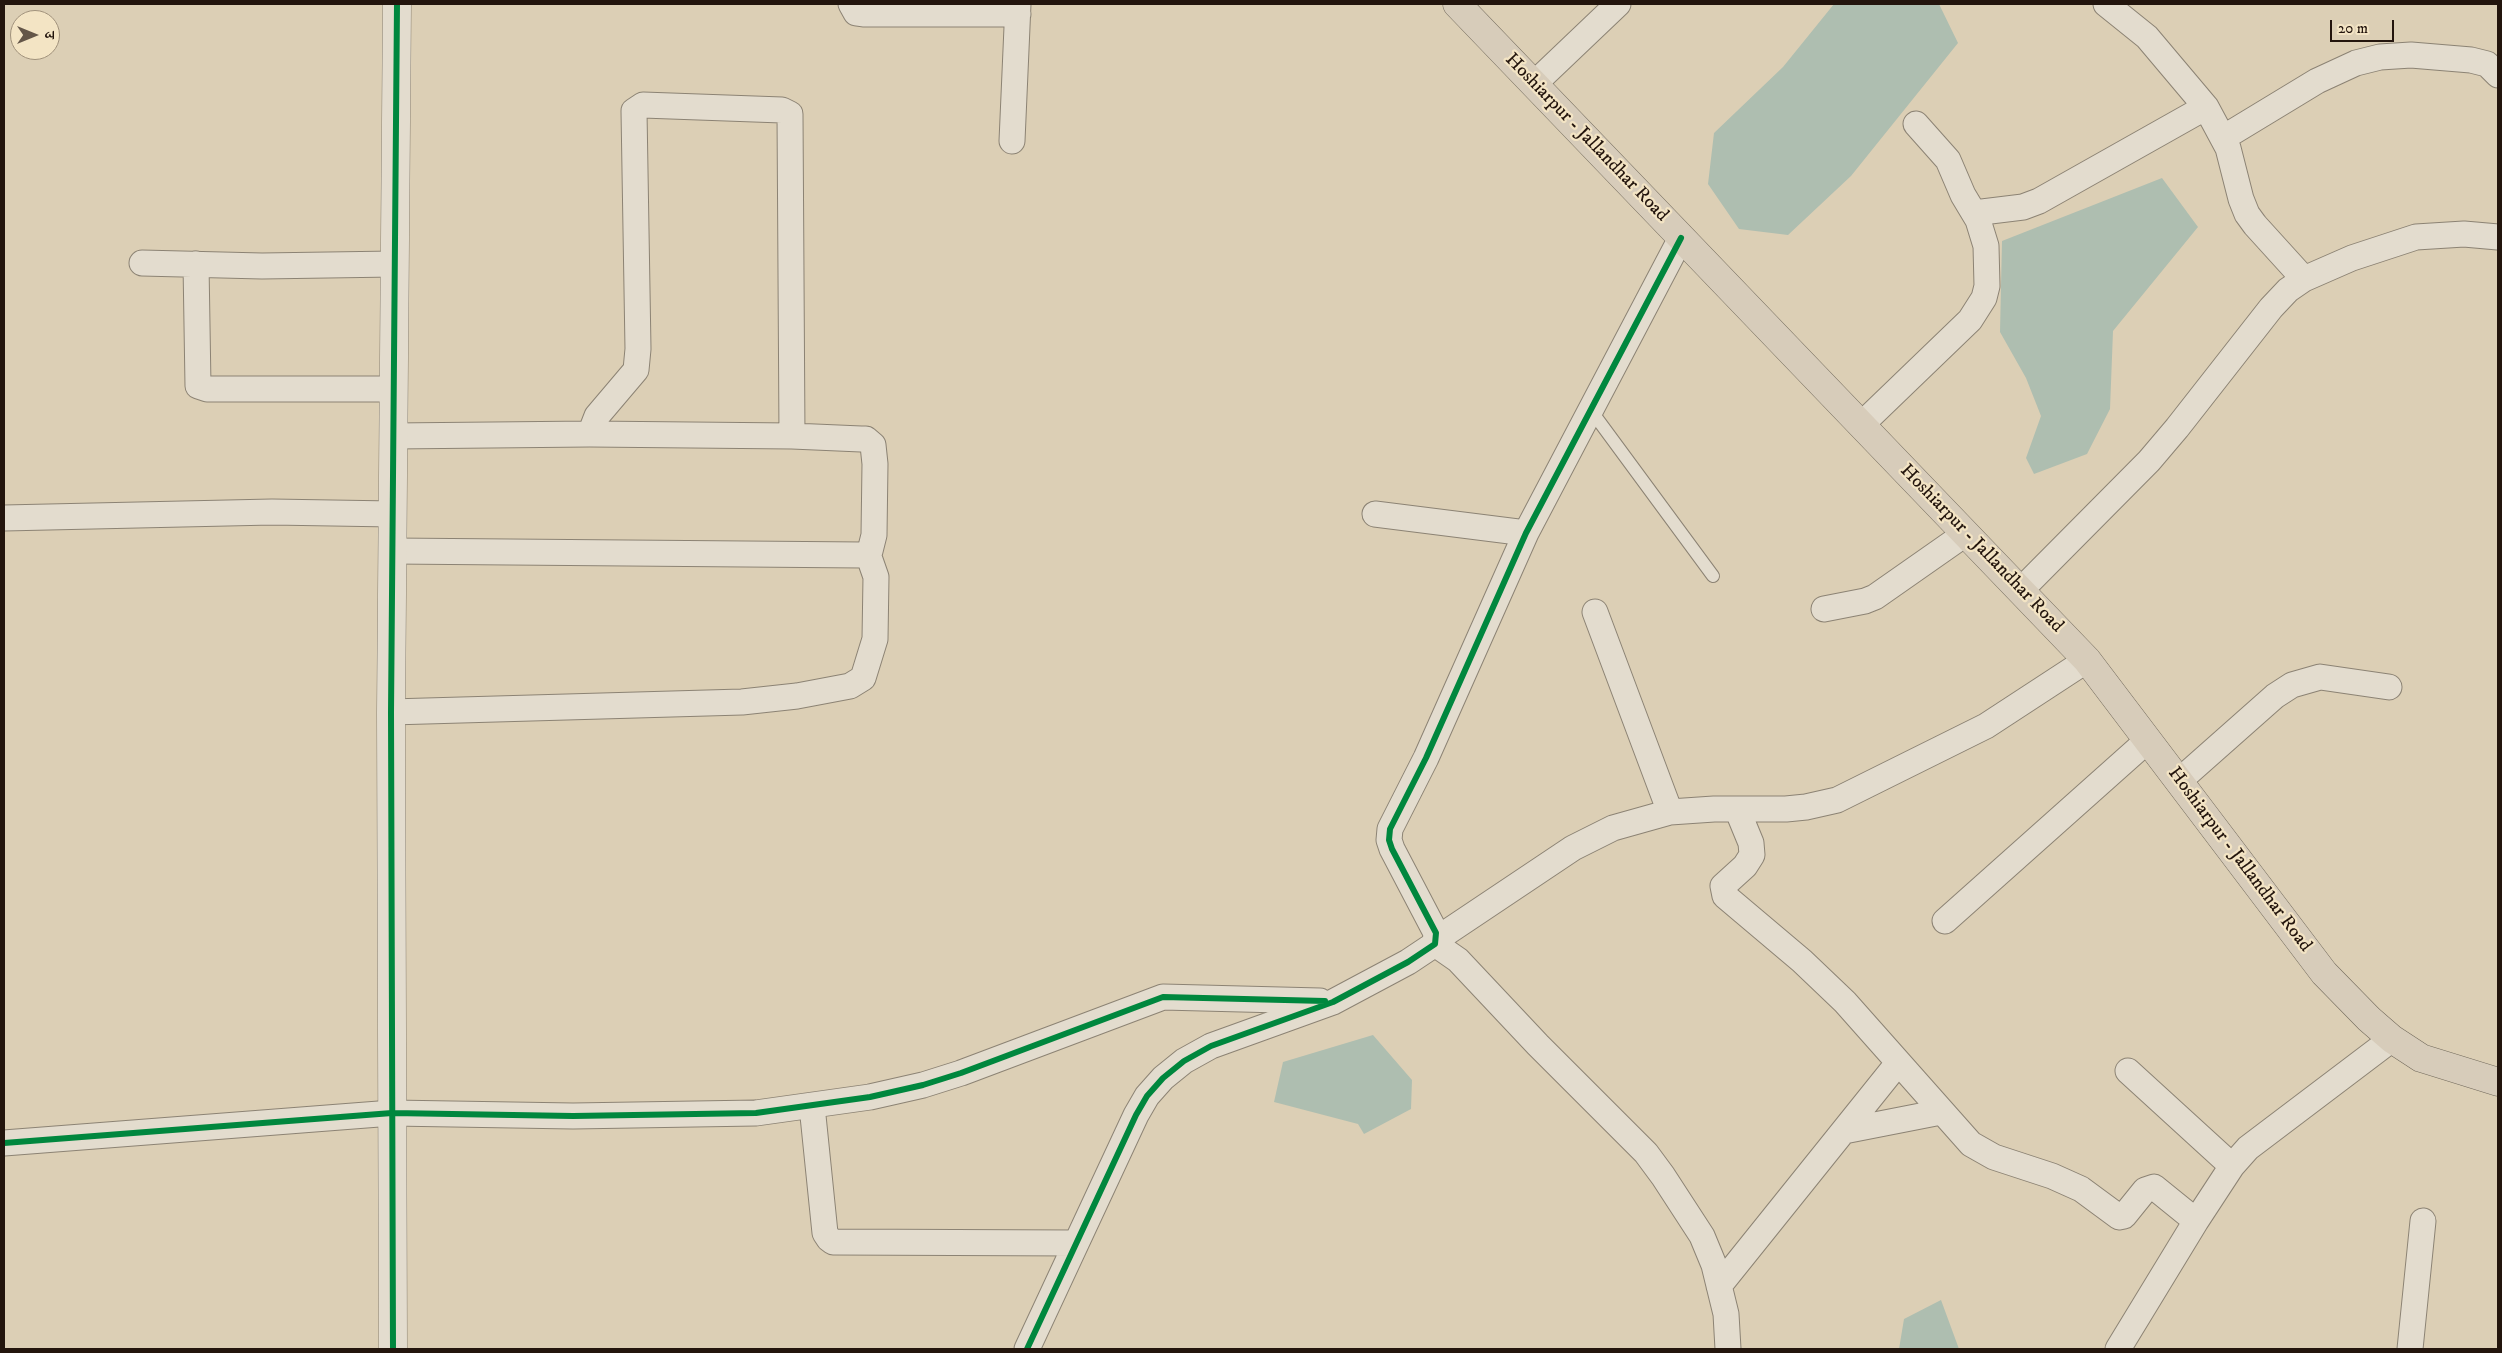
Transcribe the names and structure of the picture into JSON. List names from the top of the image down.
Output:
{
  "streets": {
    "highway": ["Hoshiarpur - Jallandhar Road"]
  },
  "scale_bar": "20 m",
  "north": "right"
}
